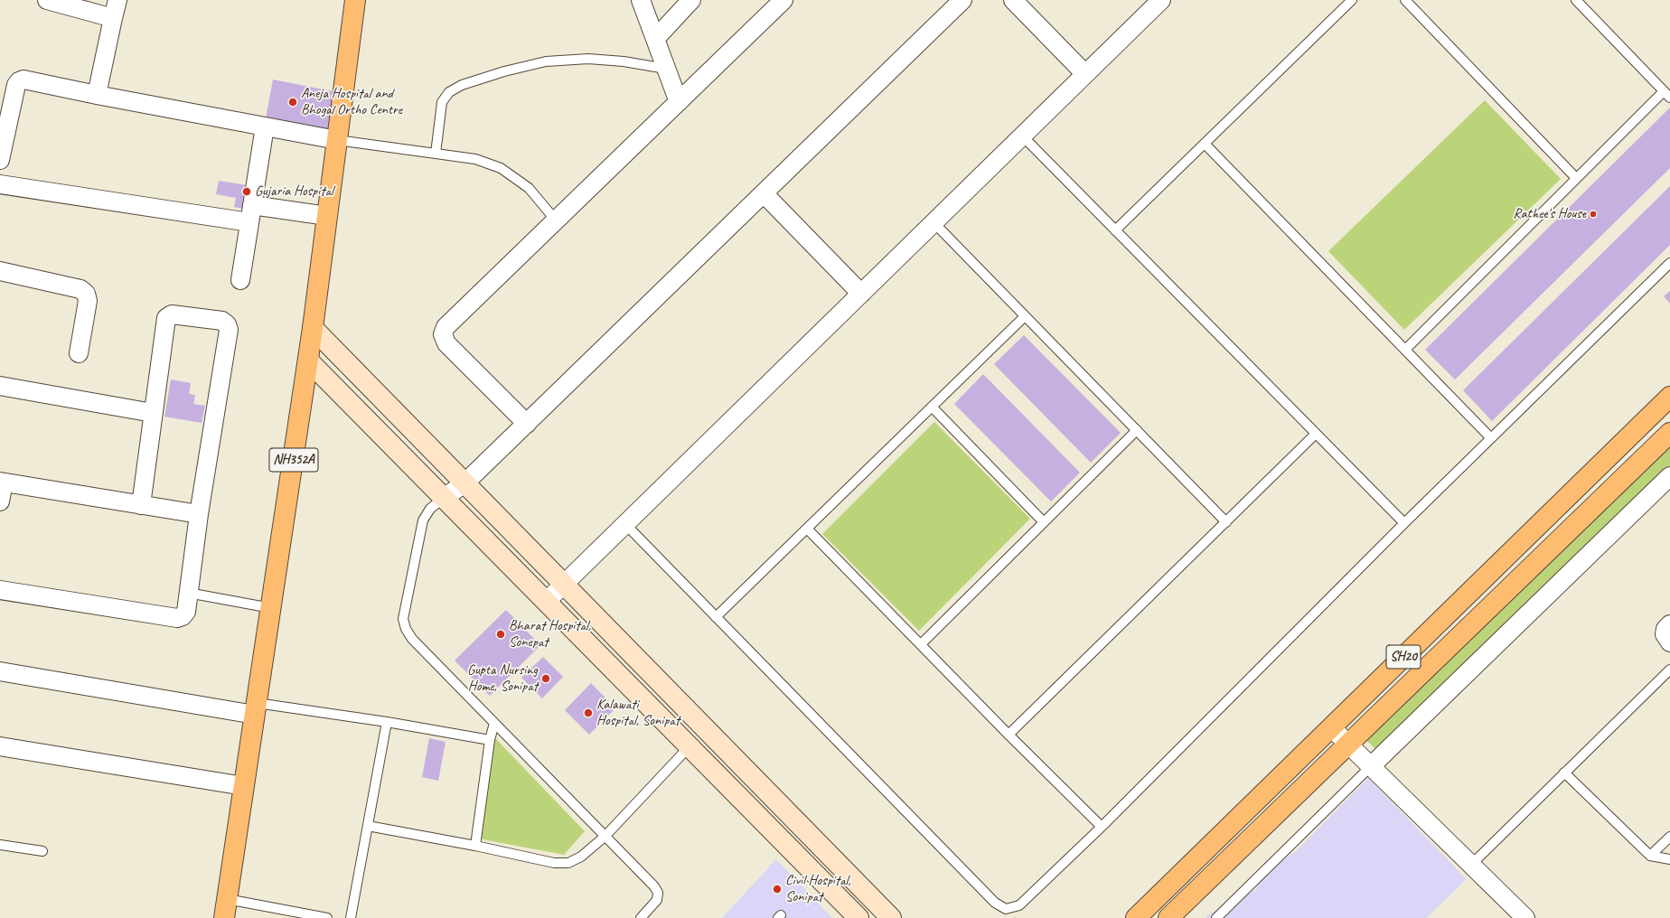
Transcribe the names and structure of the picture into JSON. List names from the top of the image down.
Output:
{
  "streets": {
    "main road": ["NH352A", "SH20"]
  },
  "places": [
    "Aneja Hospital and Bhogal Ortho Centre",
    "Gujaria Hospital",
    "Rathee's House",
    "Bharat Hospital, Sonepat",
    "Gupta Nursing Home, Sonipat",
    "Kalawati Hospital, Sonipat",
    "Civil Hospital, Sonipat"
  ]
}
